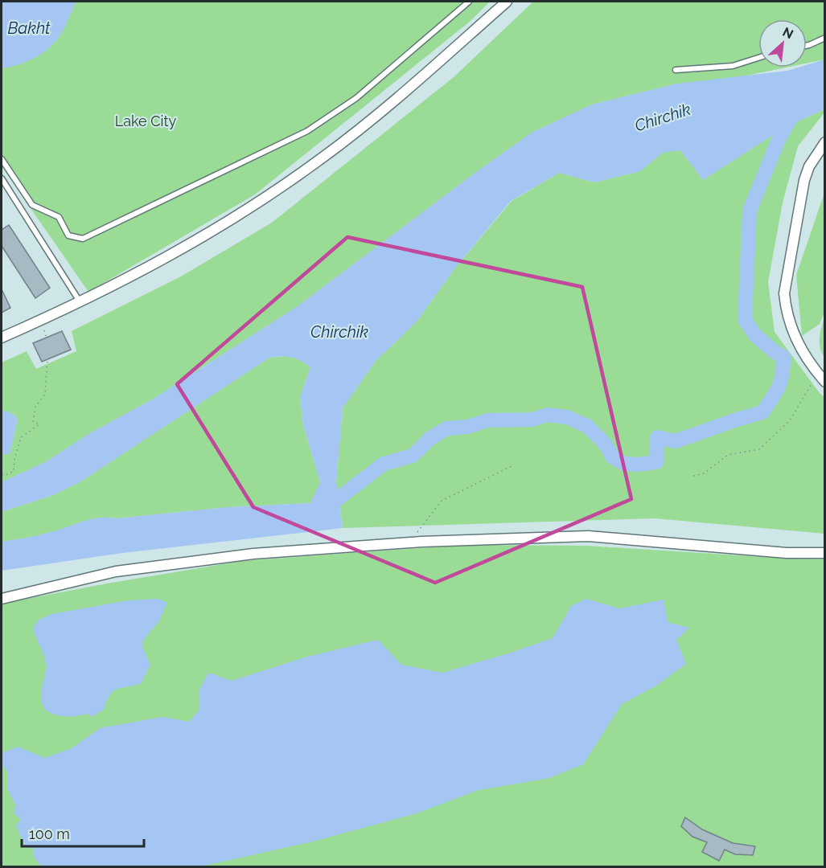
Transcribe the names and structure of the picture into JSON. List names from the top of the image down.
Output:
{
  "water": ["Bakht", "Chirchik"],
  "parks": ["Lake City"],
  "scale_bar": "100 m",
  "north": "top right"
}
